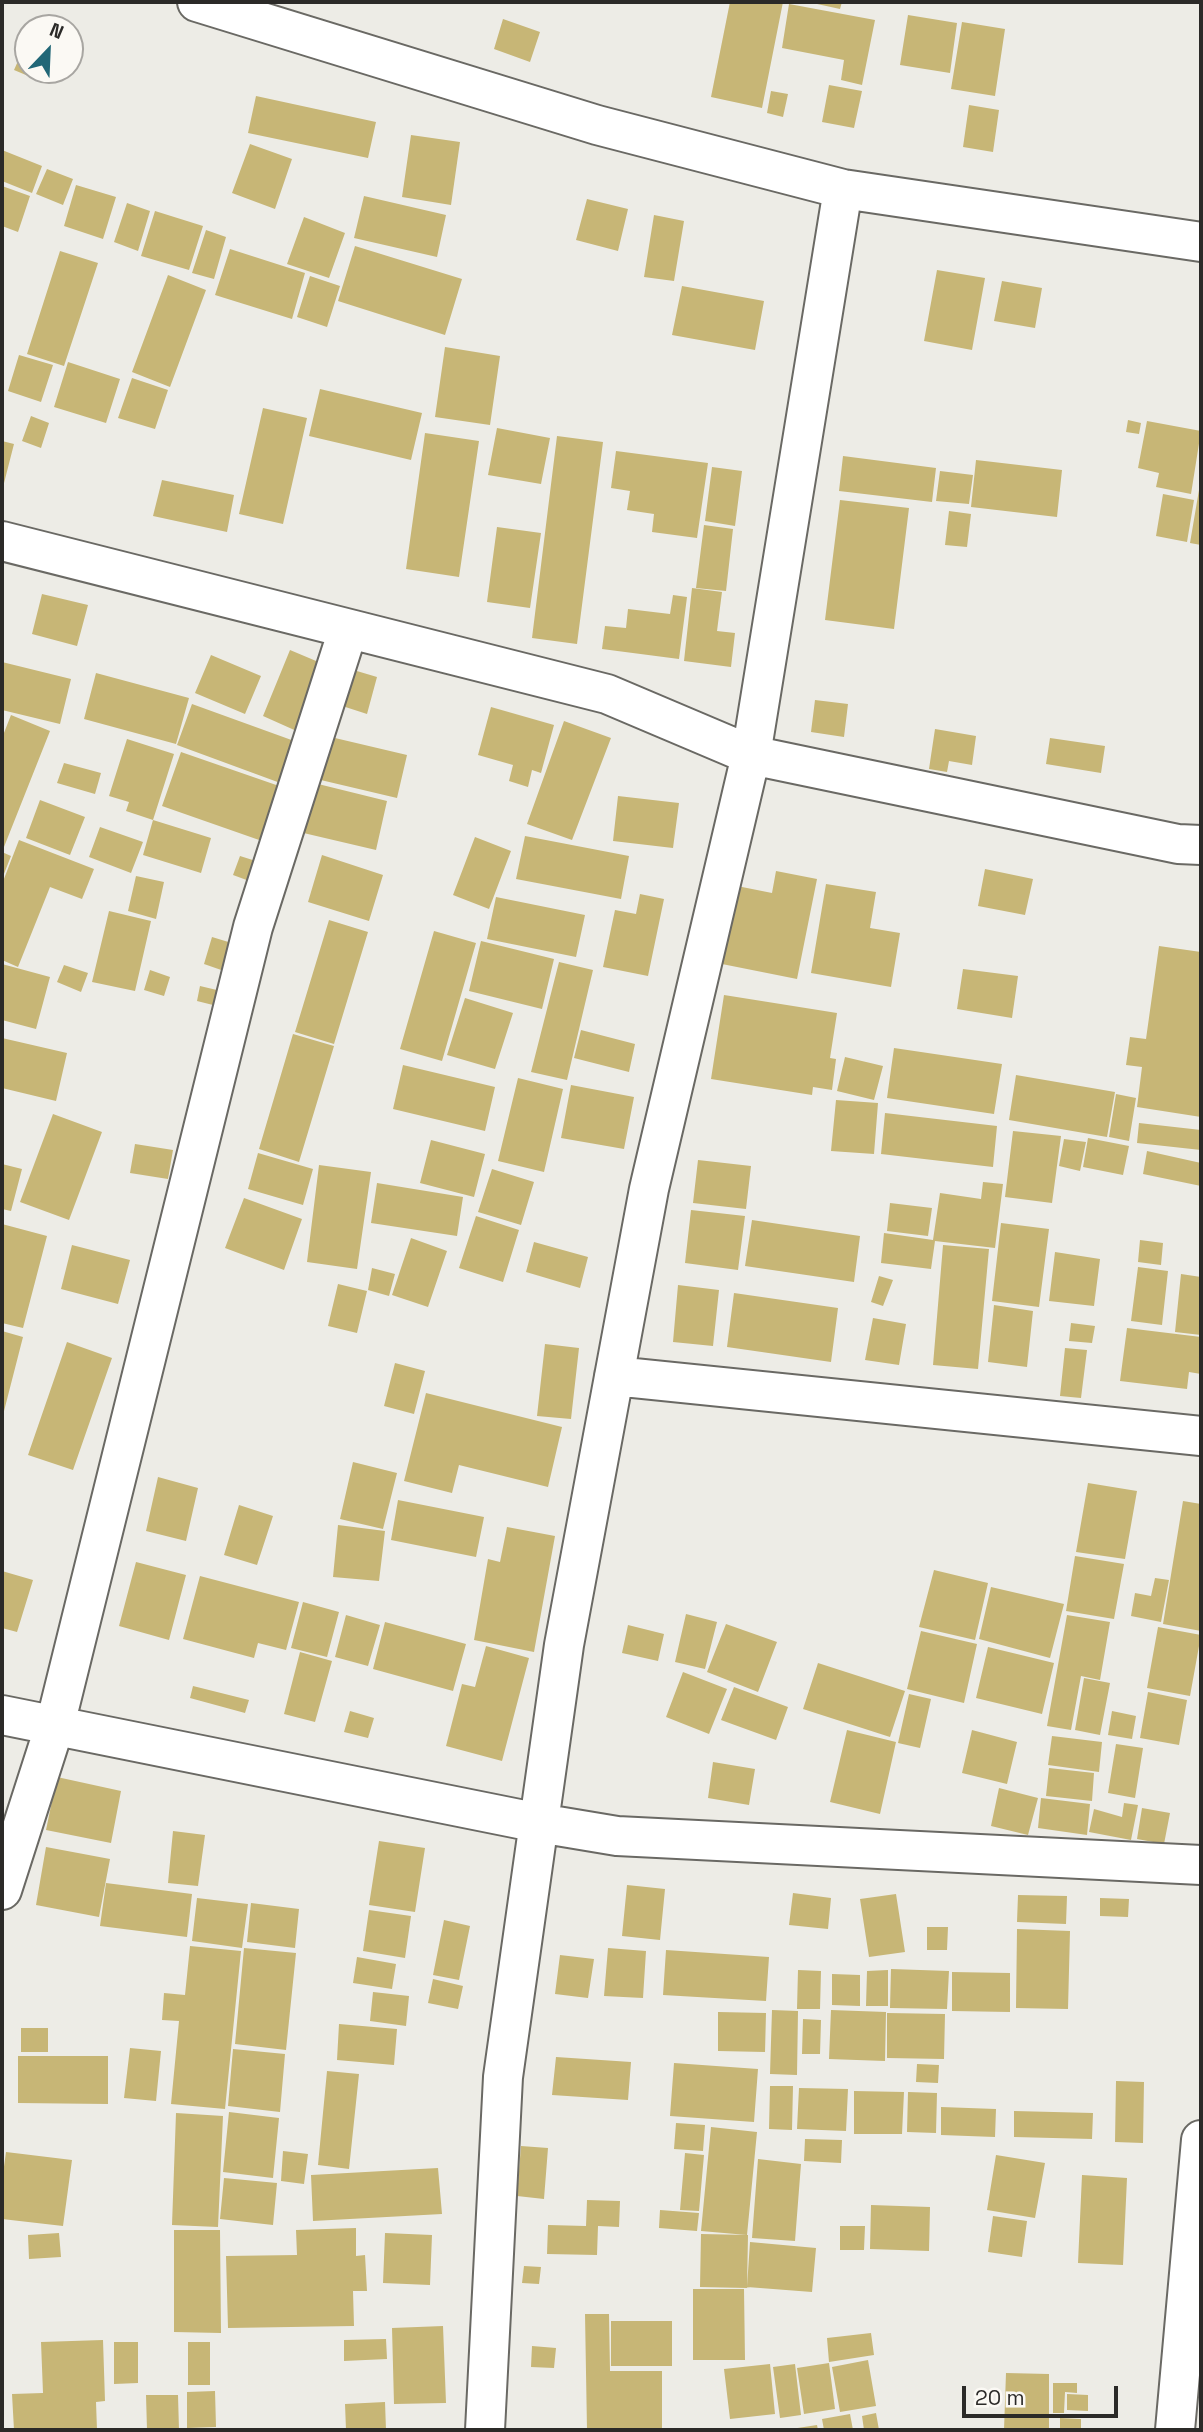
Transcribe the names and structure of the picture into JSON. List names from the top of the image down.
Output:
{
  "scale_bar": "20 m",
  "north": "top right"
}
